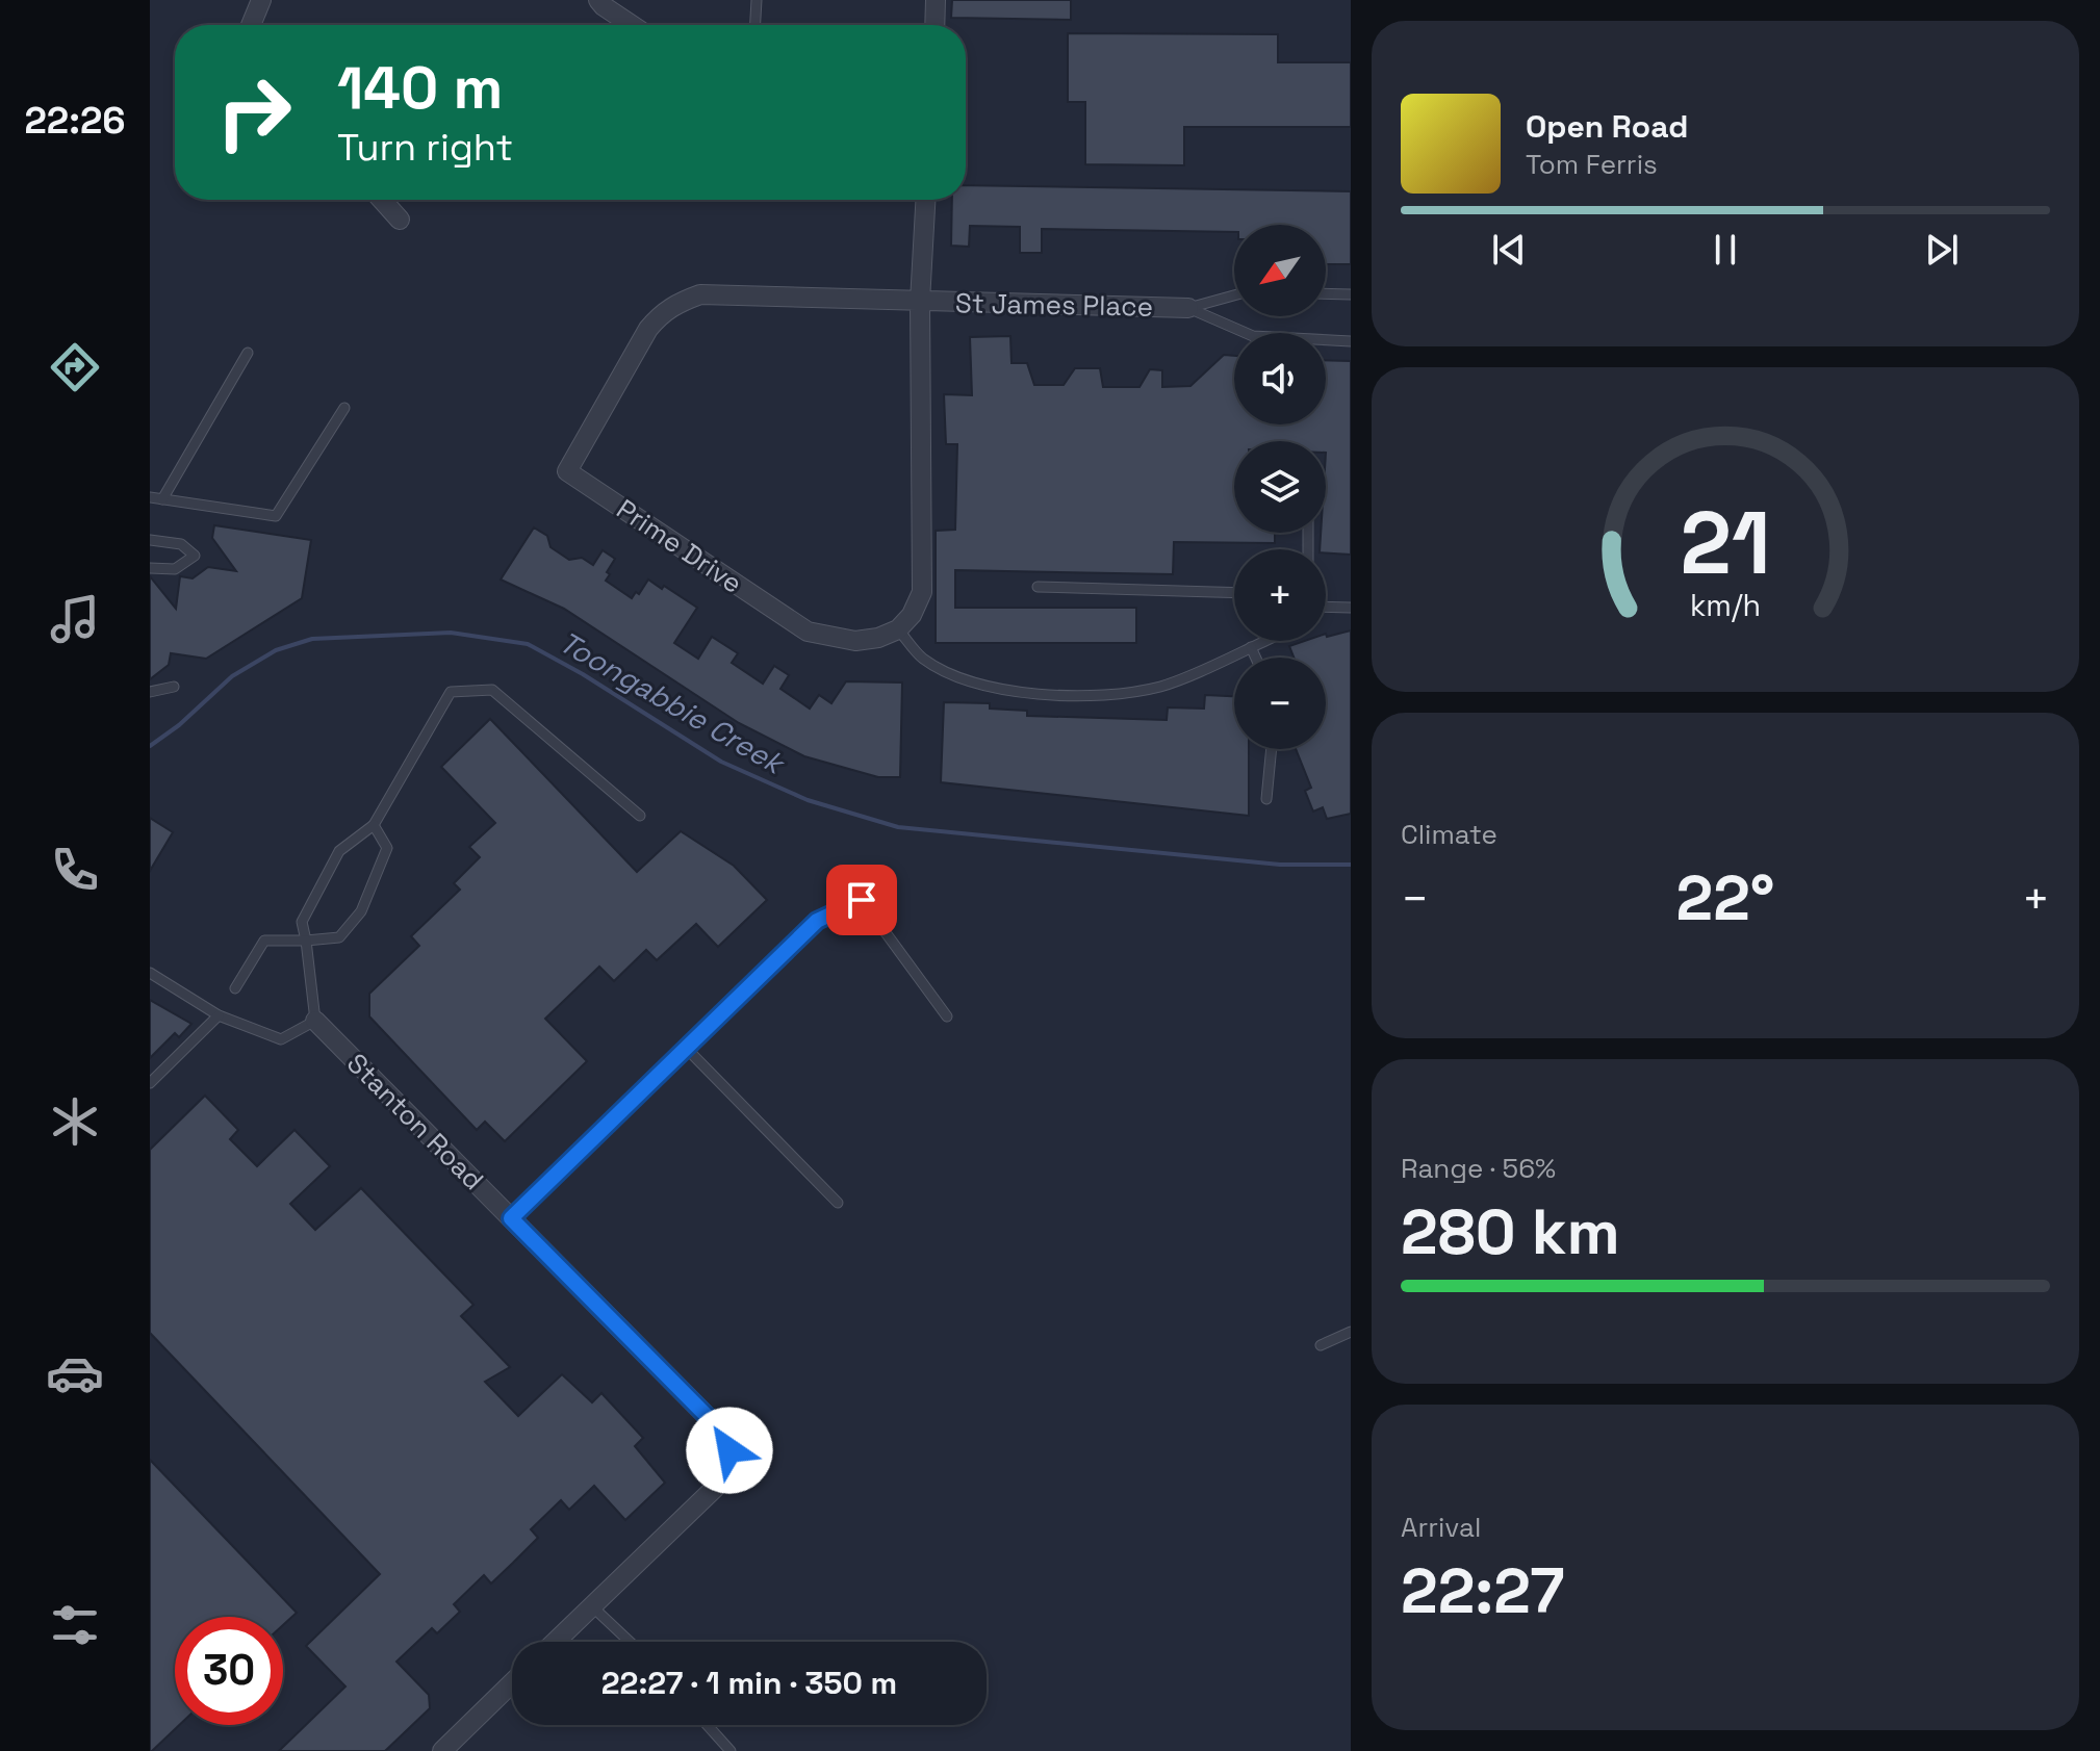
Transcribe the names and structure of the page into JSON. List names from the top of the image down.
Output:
{
  "streets": {
    "street": ["St James Place", "Prime Drive", "Stanton Road"]
  },
  "crossings": [
    ["St James Place", "Prime Drive"]
  ],
  "water": ["Toongabbie Creek"],
  "north": "bottom left",
  "page": {
    "tabs": "22:26",
    "turn": ["140 m", "Turn right"],
    "song": ["Open Road", "Tom Ferris"],
    "map_buttons": ["+", "−"],
    "tile": [
      "Climate",
      ["Range · 56%", "280 km"],
      ["Arrival", "22:27"]
    ],
    "heat": ["−", "22°", "+"],
    "limit": "30",
    "trip": "22:27 · 1 min · 350 m",
    "gauge": ["21", "km/h"]
  }
}
